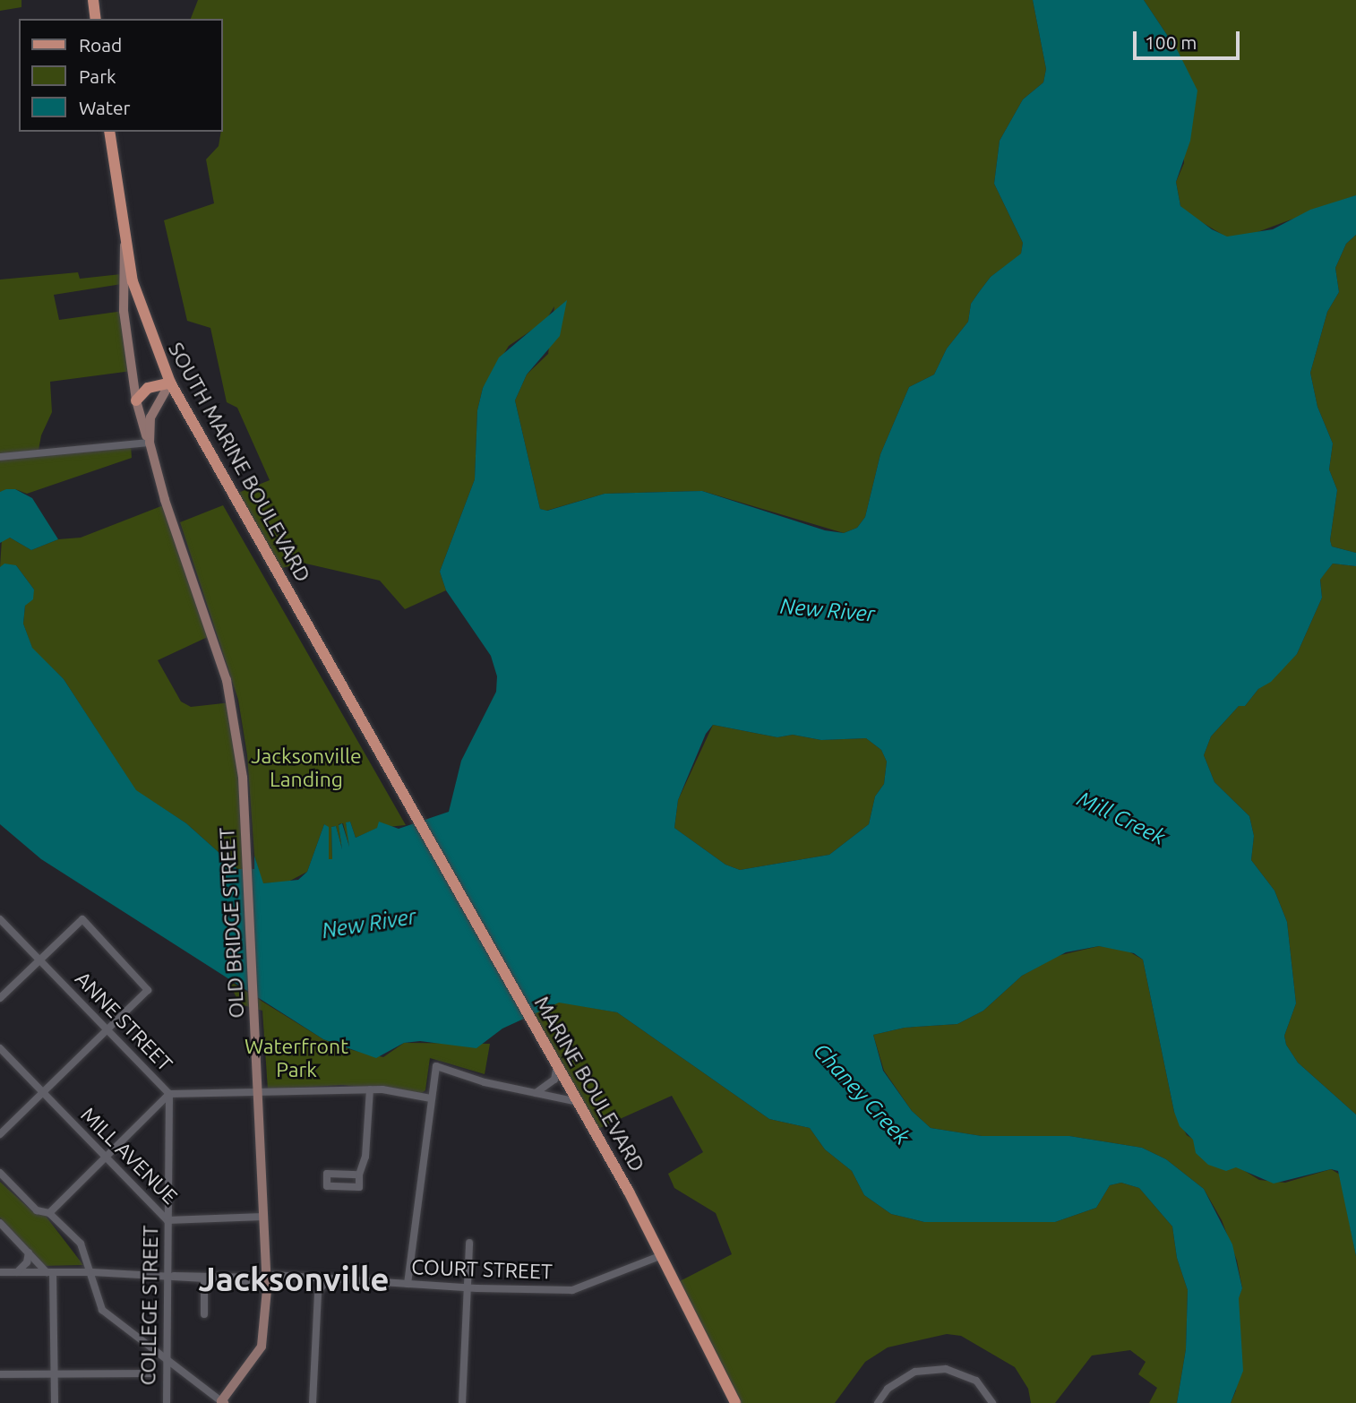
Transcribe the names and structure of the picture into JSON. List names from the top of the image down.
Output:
{
  "streets": {
    "main road": ["SOUTH MARINE BOULEVARD", "OLD BRIDGE STREET", "MARINE BOULEVARD"],
    "street": [
      "ANNE STREET",
      "MILL AVENUE",
      "COURT STREET",
      "COLLEGE STREET"
    ]
  },
  "crossings": [
    ["SOUTH MARINE BOULEVARD", "OLD BRIDGE STREET"],
    ["SOUTH MARINE BOULEVARD", "MARINE BOULEVARD"],
    ["OLD BRIDGE STREET", "ANNE STREET"],
    ["OLD BRIDGE STREET", "MILL AVENUE"],
    ["OLD BRIDGE STREET", "COURT STREET"],
    ["ANNE STREET", "COLLEGE STREET"],
    ["MARINE BOULEVARD", "COURT STREET"],
    ["MILL AVENUE", "COLLEGE STREET"],
    ["COURT STREET", "COLLEGE STREET"]
  ],
  "districts": ["Jacksonville"],
  "water": ["New River", "Mill Creek", "Chaney Creek"],
  "parks": ["Jacksonville Landing", "Waterfront Park"],
  "legend": ["Road", "Park", "Water"],
  "scale_bar": "100 m"
}
